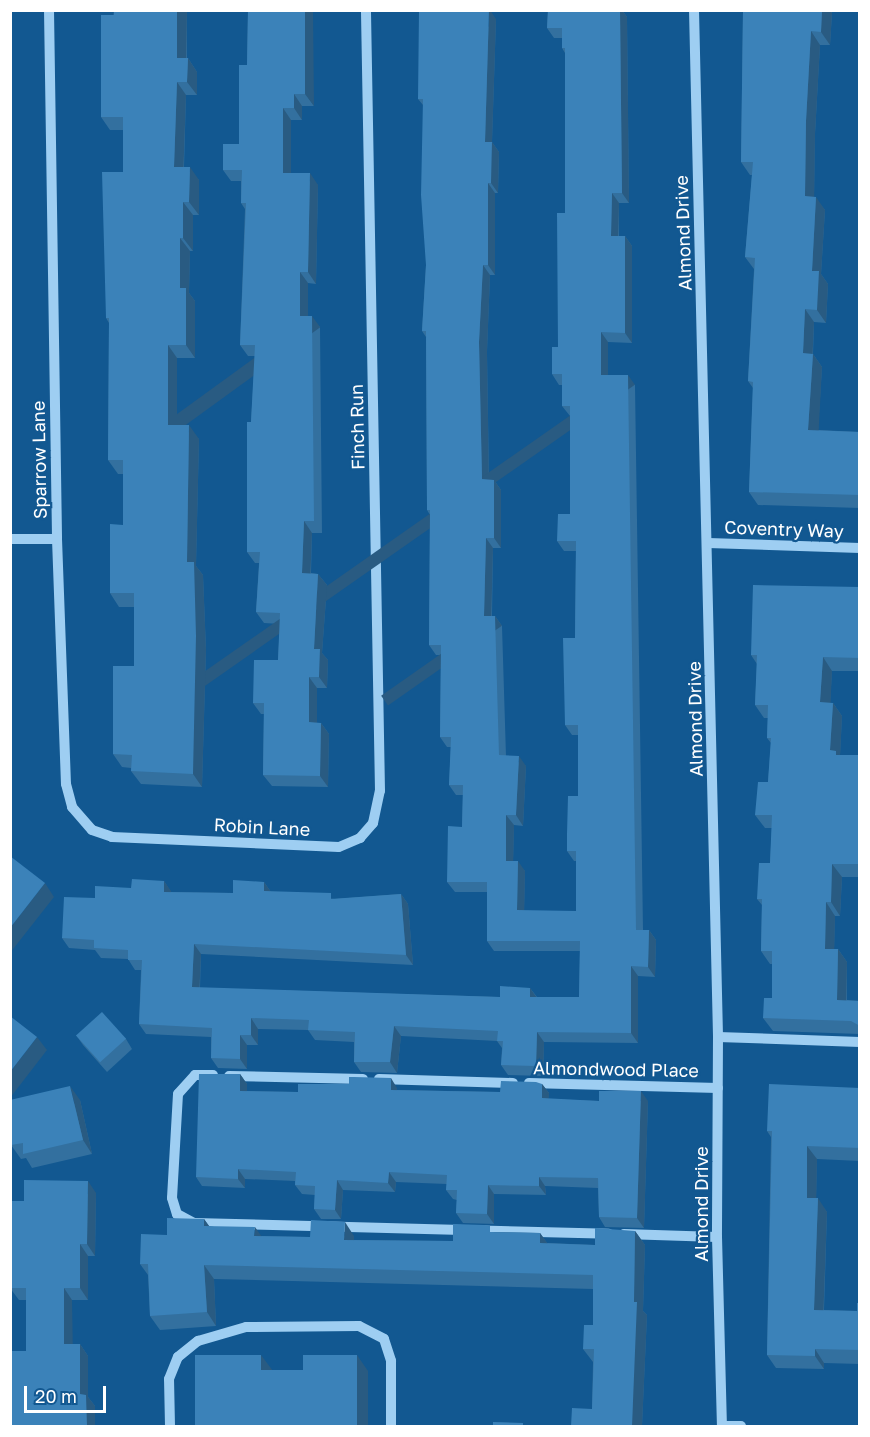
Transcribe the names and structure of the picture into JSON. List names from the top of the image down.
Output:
{
  "streets": {
    "street": [
      "Almond Drive",
      "Finch Run",
      "Sparrow Lane",
      "Coventry Way",
      "Robin Lane",
      "Almondwood Place"
    ]
  },
  "crossings": [
    ["Almond Drive", "Coventry Way"],
    ["Almond Drive", "Almondwood Place"],
    ["Finch Run", "Robin Lane"],
    ["Sparrow Lane", "Robin Lane"]
  ],
  "scale_bar": "20 m"
}
